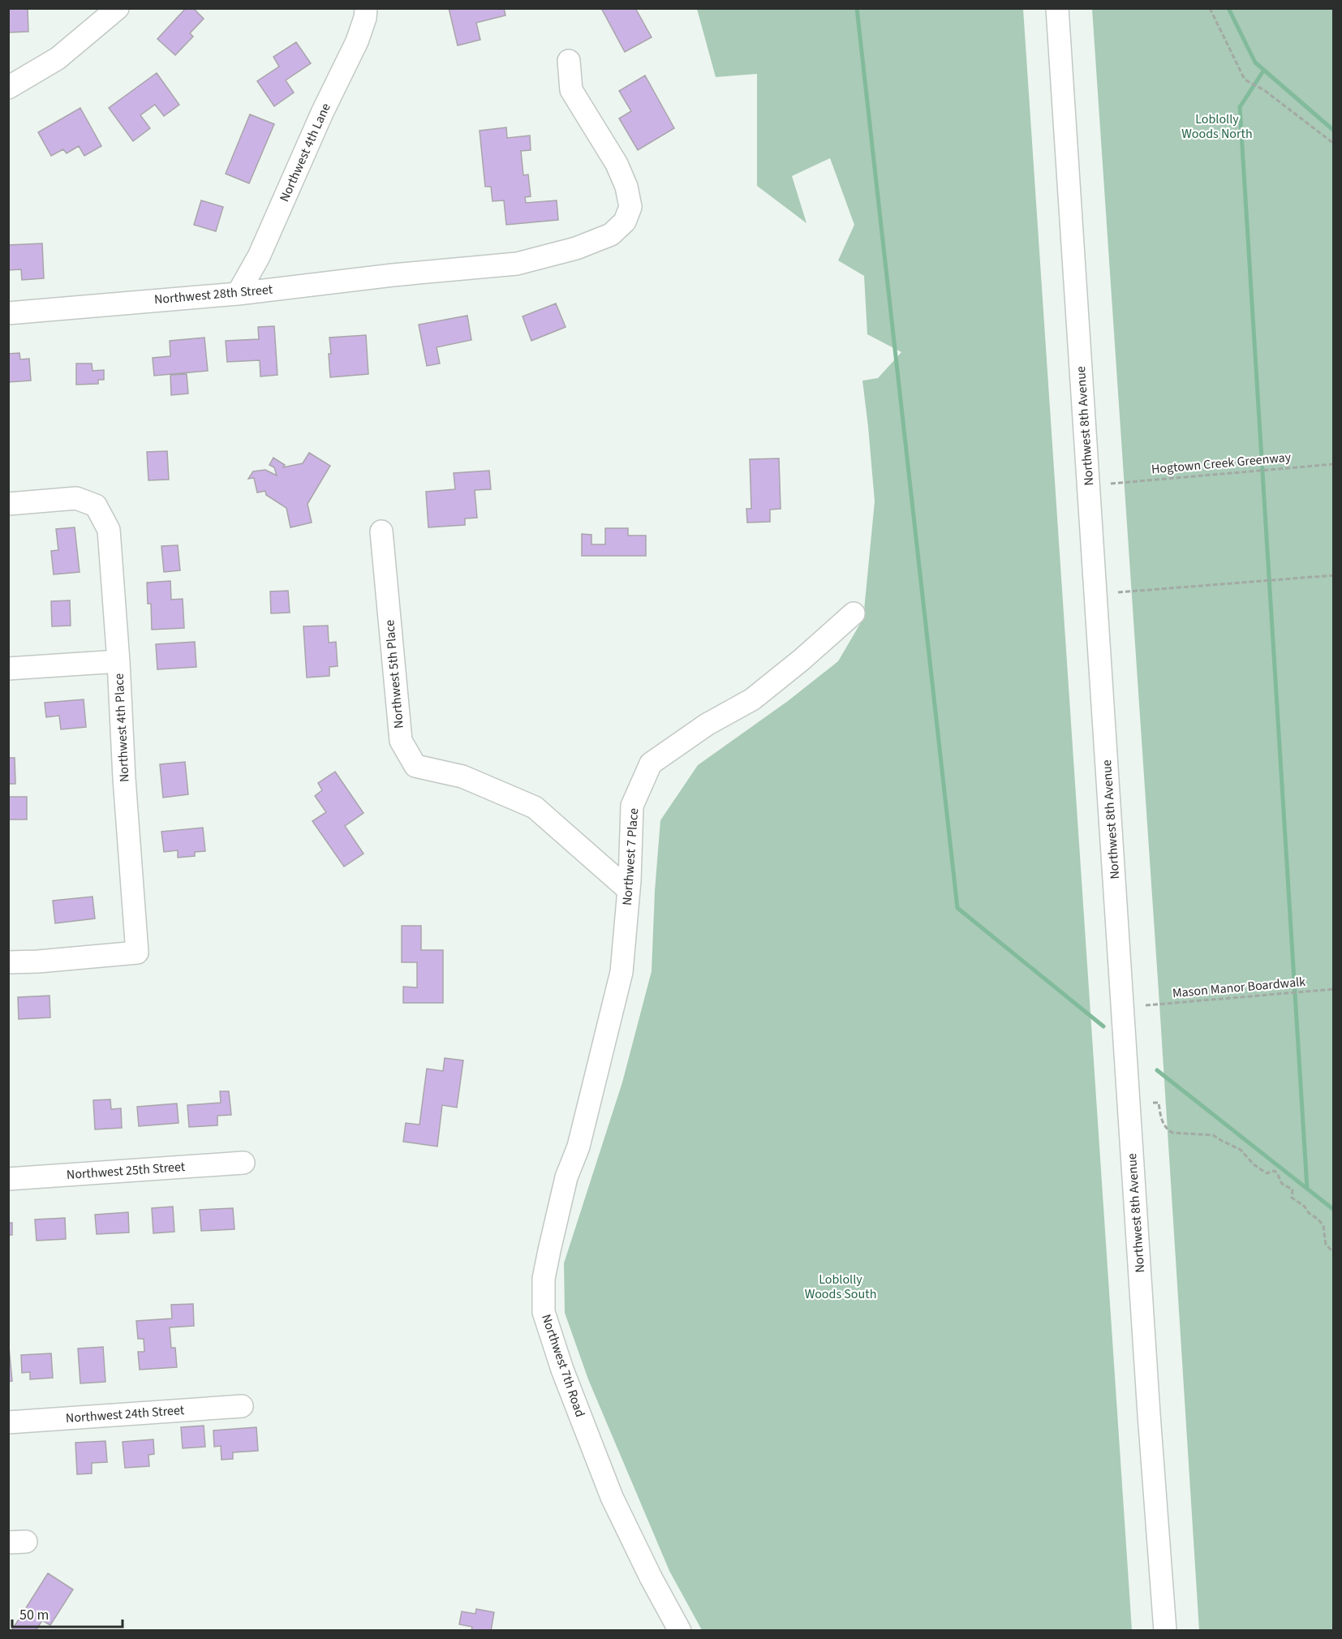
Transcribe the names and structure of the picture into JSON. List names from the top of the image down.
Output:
{
  "streets": {
    "street": [
      "Northwest 4th Lane",
      "Northwest 28th Street",
      "Northwest 8th Avenue",
      "Northwest 5th Place",
      "Northwest 4th Place",
      "Northwest 7 Place",
      "Northwest 25th Street",
      "Northwest 7th Road",
      "Northwest 24th Street"
    ],
    "path": ["Hogtown Creek Greenway", "Mason Manor Boardwalk"]
  },
  "crossings": [
    ["Northwest 4th Lane", "Northwest 28th Street"],
    ["Northwest 5th Place", "Northwest 7 Place"],
    ["Northwest 7 Place", "Northwest 7th Road"]
  ],
  "parks": ["Loblolly Woods North", "Loblolly Woods South"],
  "scale_bar": "50 m"
}
